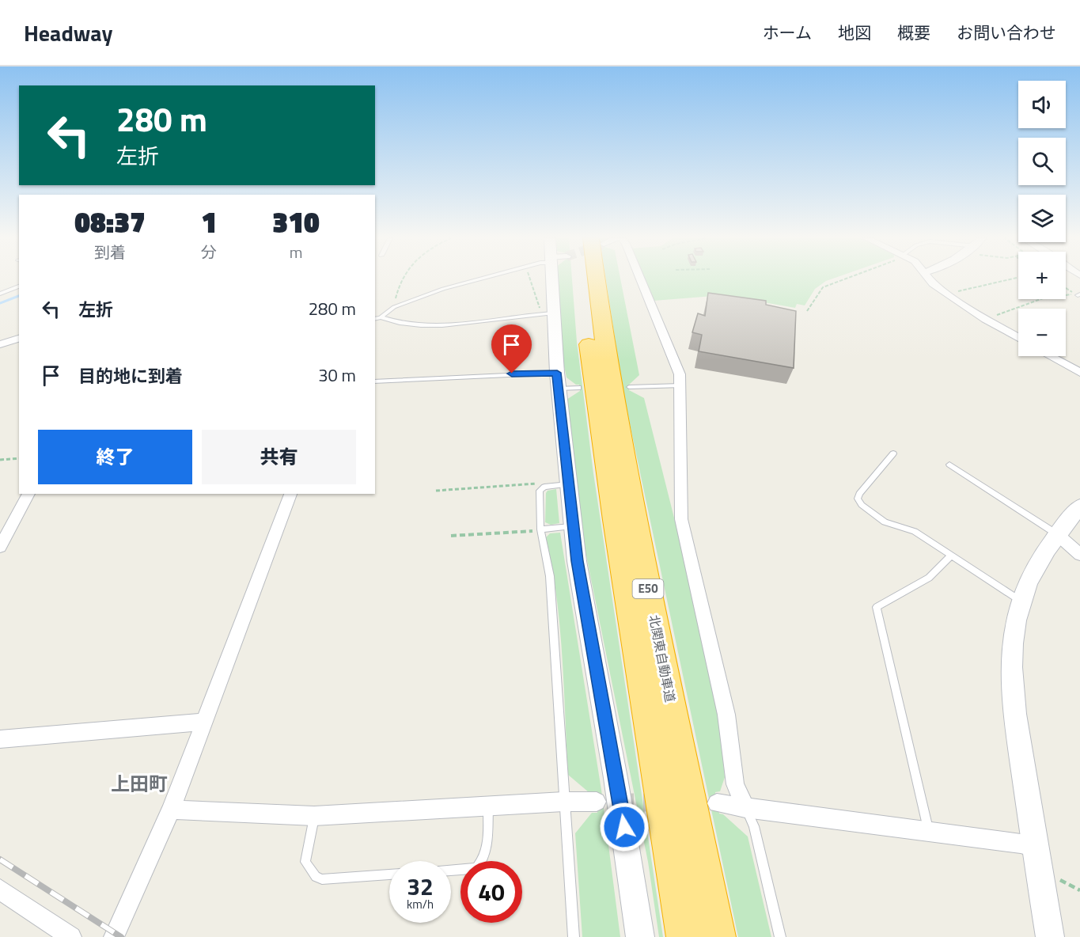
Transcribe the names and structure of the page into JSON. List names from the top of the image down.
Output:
{
  "streets": {
    "highway": ["E50", "北関東自動車道"]
  },
  "districts": ["上田町"],
  "page": {
    "header": "Headway",
    "nav": [
      "ホーム",
      "地図",
      "概要",
      "お問い合わせ"
    ],
    "map_buttons": ["+", "−"],
    "turn": ["280 m", "左折"],
    "eta": [
      "08:37",
      "到着",
      "1",
      "分",
      "310",
      "m"
    ],
    "list": [
      {
        "name": "左折",
        "value": "280 m"
      },
      {
        "name": "目的地に到着",
        "value": "30 m"
      }
    ],
    "buttons": ["終了", "共有"],
    "speed": "32 km/h",
    "limit": "40"
  }
}
